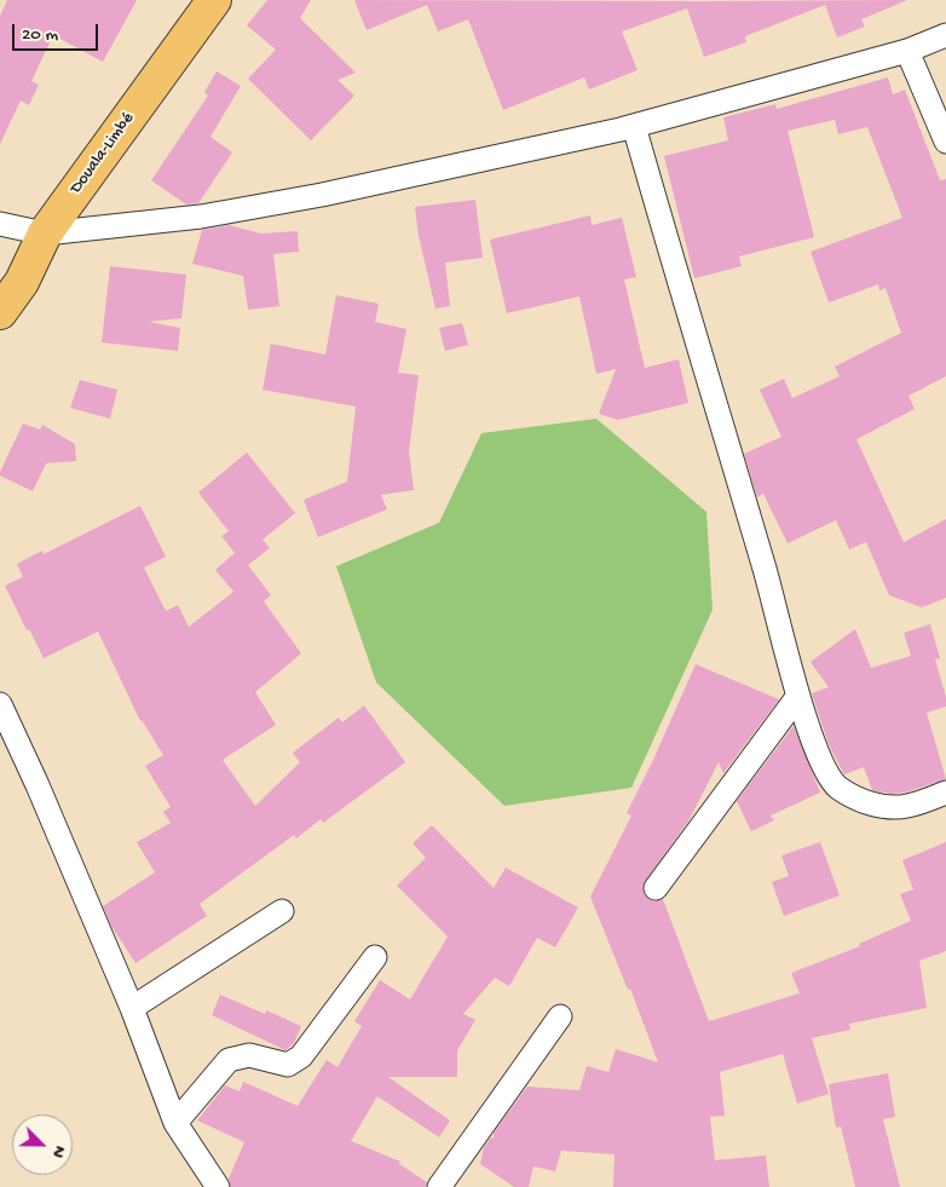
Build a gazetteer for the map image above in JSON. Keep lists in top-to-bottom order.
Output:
{
  "streets": {
    "highway": ["Douala-Limbé"]
  },
  "scale_bar": "20 m",
  "north": "bottom right"
}
